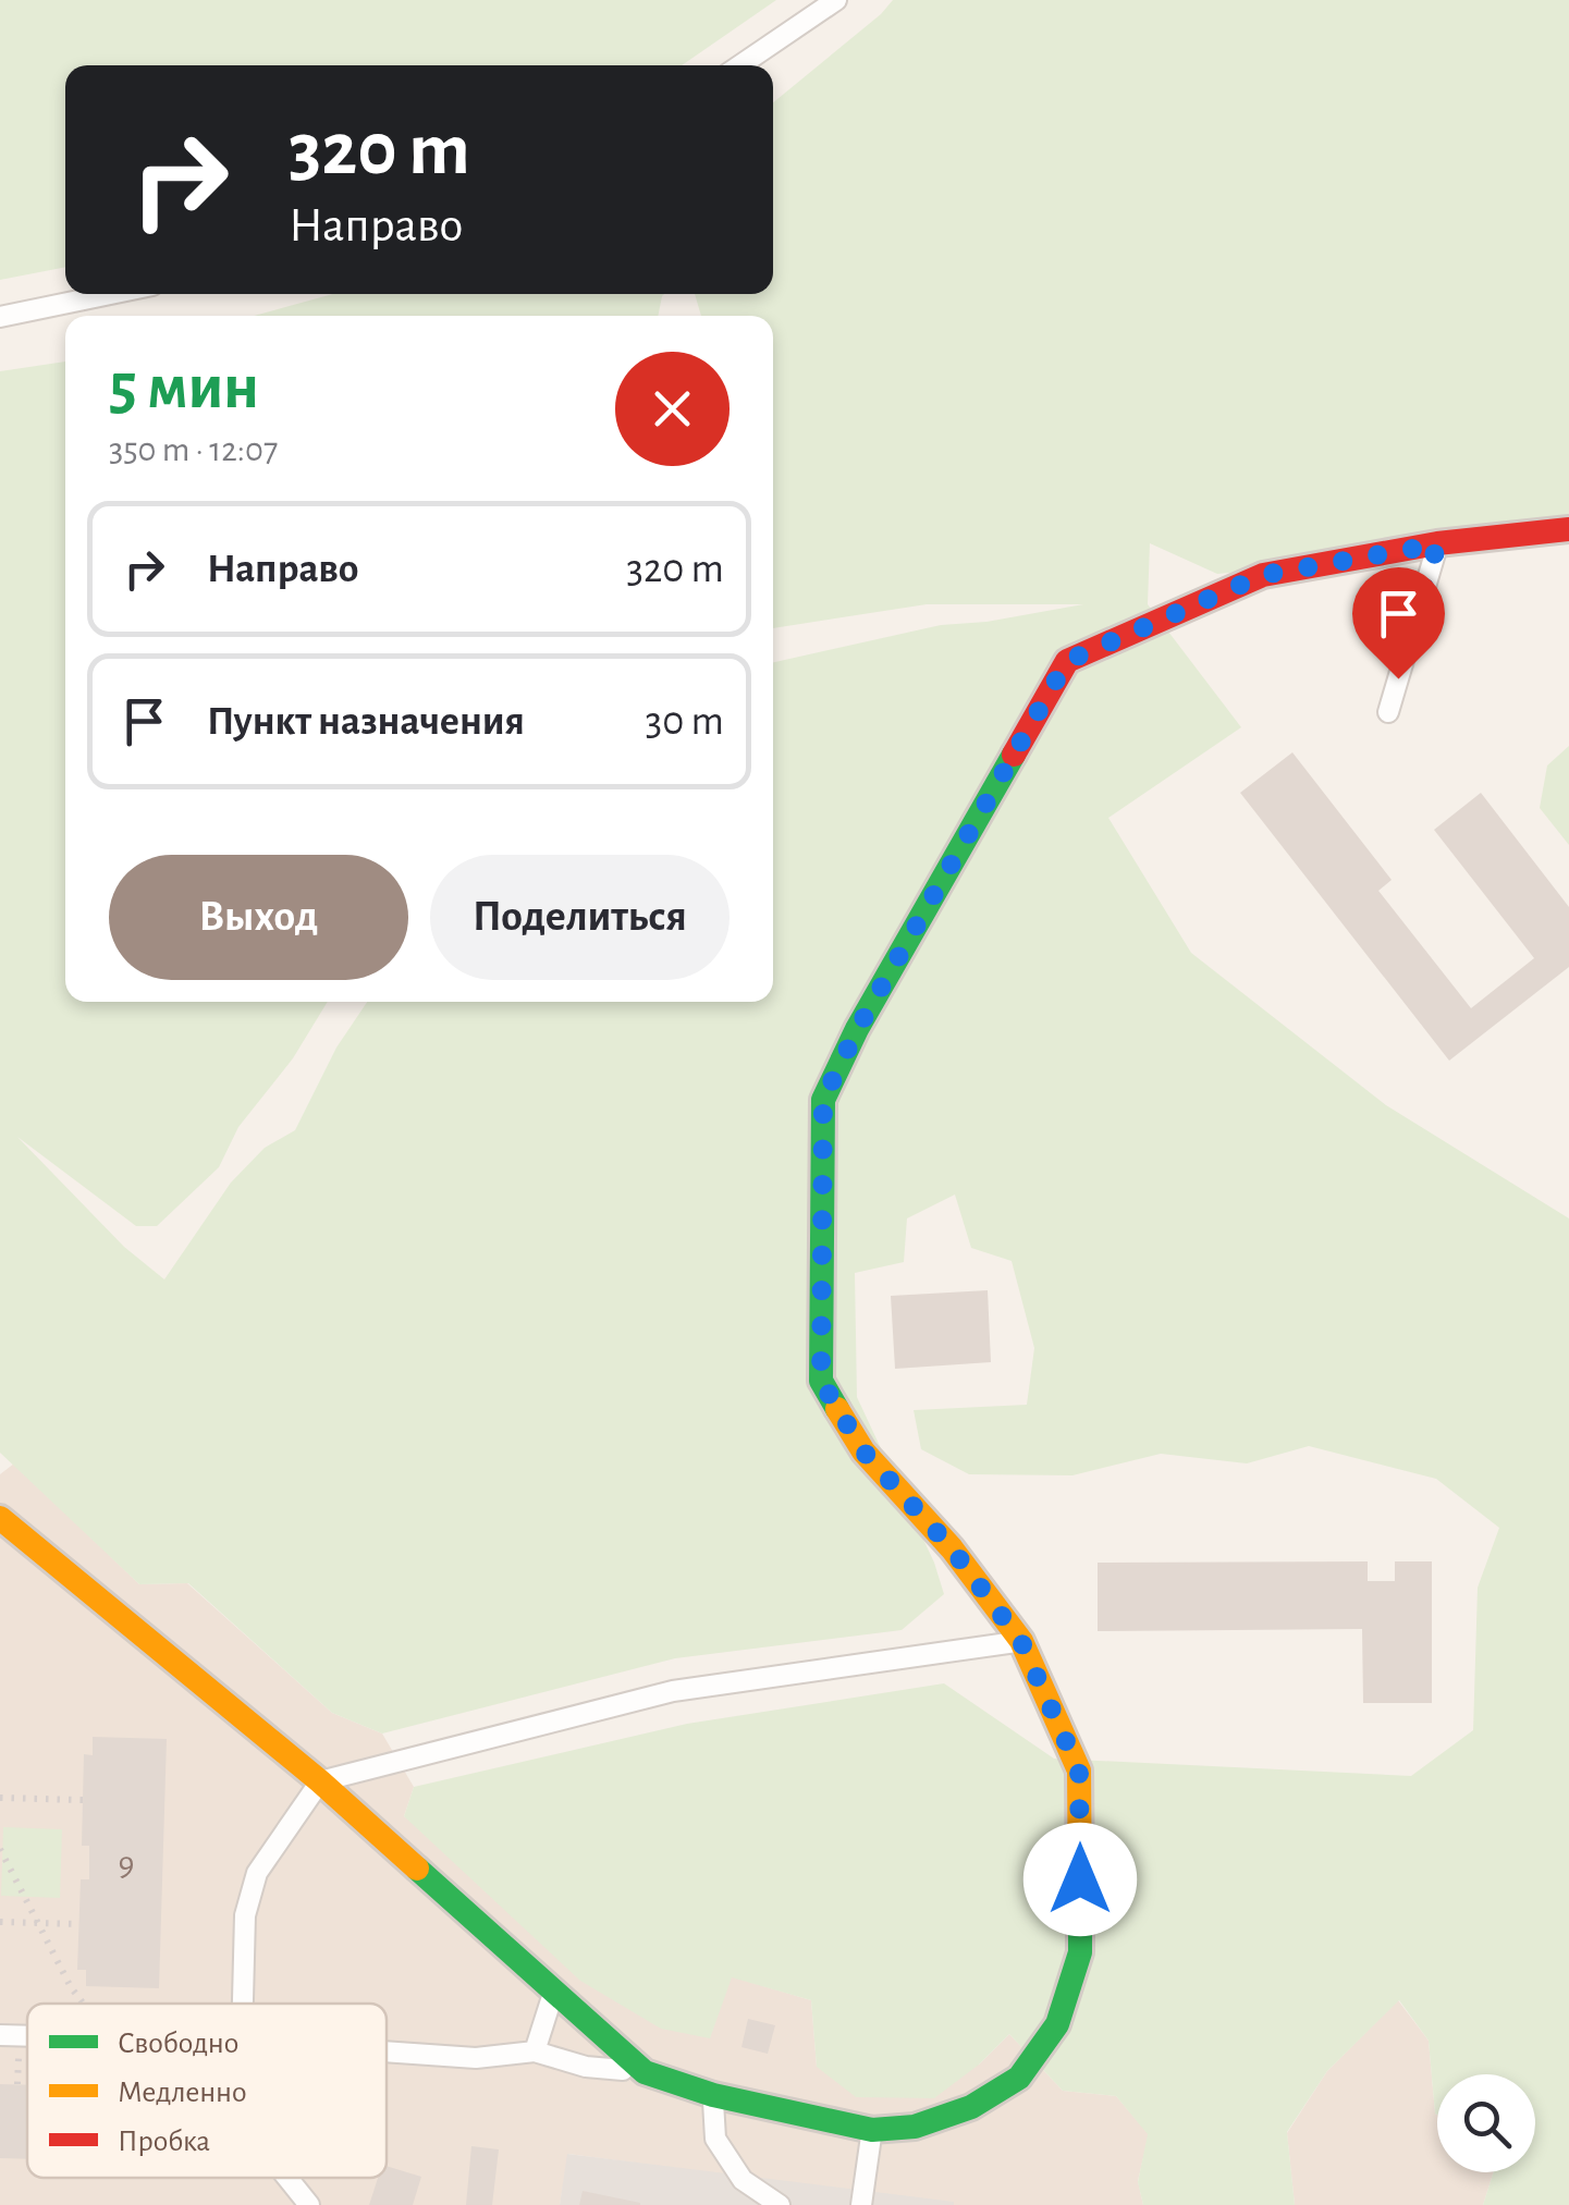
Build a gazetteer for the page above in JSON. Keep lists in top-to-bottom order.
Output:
{
  "house_numbers": ["9"],
  "legend": ["Свободно", "Медленно", "Пробка"],
  "page": {
    "turn": ["320 m", "Направо"],
    "heading": ["5 мин", "350 m · 12:07"],
    "list": [
      {
        "name": "Направо",
        "value": "320 m"
      },
      {
        "name": "Пункт назначения",
        "value": "30 m"
      }
    ],
    "buttons": ["Выход", "Поделиться"]
  }
}
